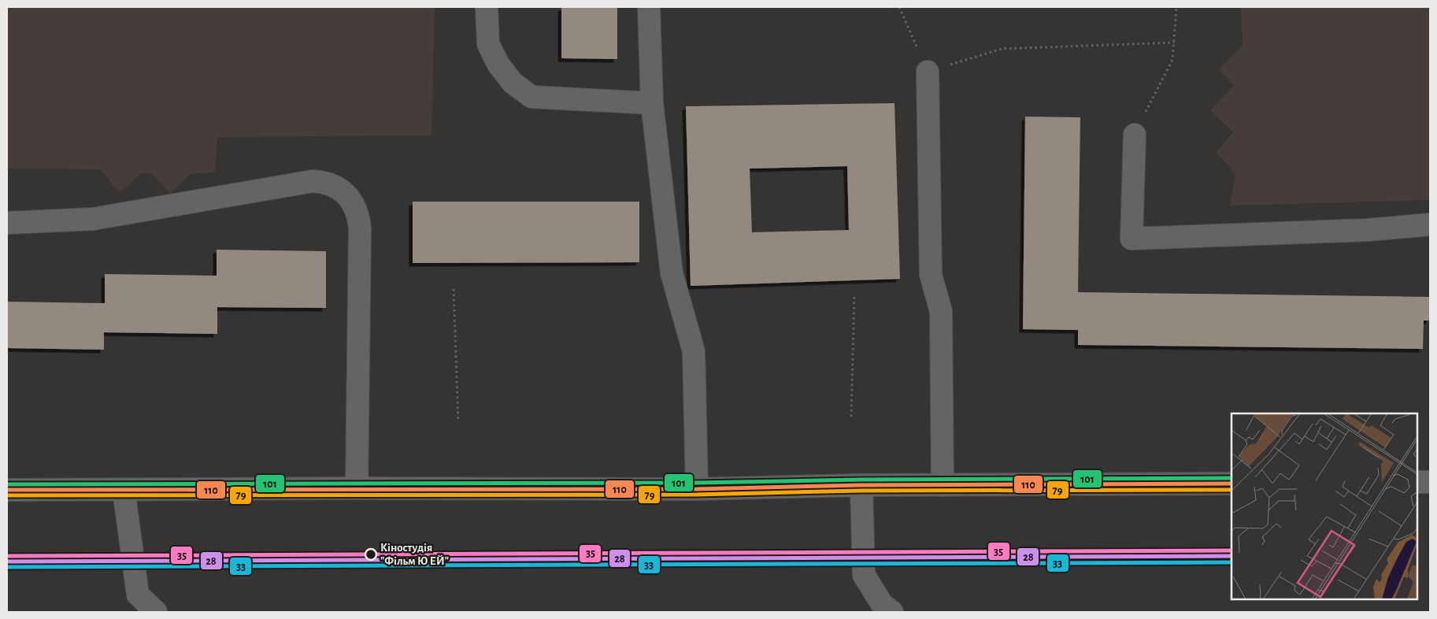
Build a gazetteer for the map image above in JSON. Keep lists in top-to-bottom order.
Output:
{
  "places": ["Кіностудія \"Фільм Ю ЕЙ\""],
  "lines": [
    "transit line 101",
    "transit line 110",
    "transit line 79",
    "transit line 35",
    "transit line 28",
    "transit line 33"
  ]
}
